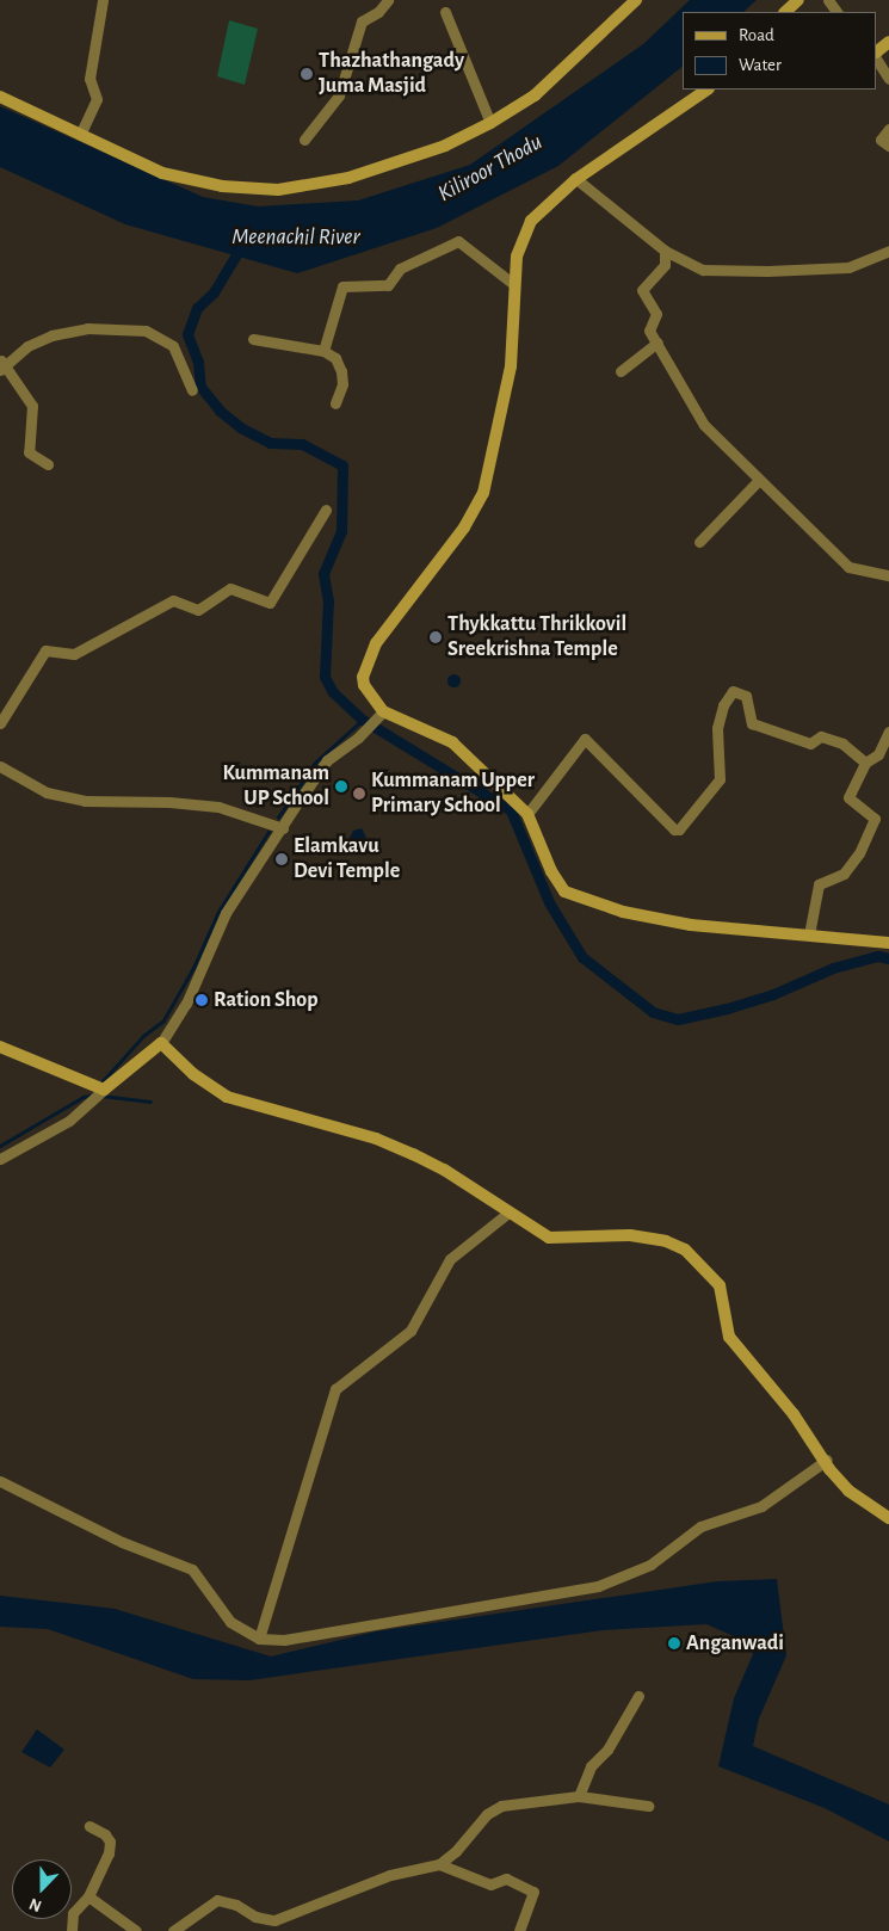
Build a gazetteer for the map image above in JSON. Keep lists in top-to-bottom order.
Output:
{
  "water": ["Kiliroor Thodu", "Meenachil River"],
  "places": [
    "Thazhathangady Juma Masjid",
    "Thykkattu Thrikkovil Sreekrishna Temple",
    "Kummanam UP School",
    "Kummanam Upper Primary School",
    "Elamkavu Devi Temple",
    "Ration Shop",
    "Anganwadi"
  ],
  "legend": ["Road", "Water"],
  "north": "bottom"
}
